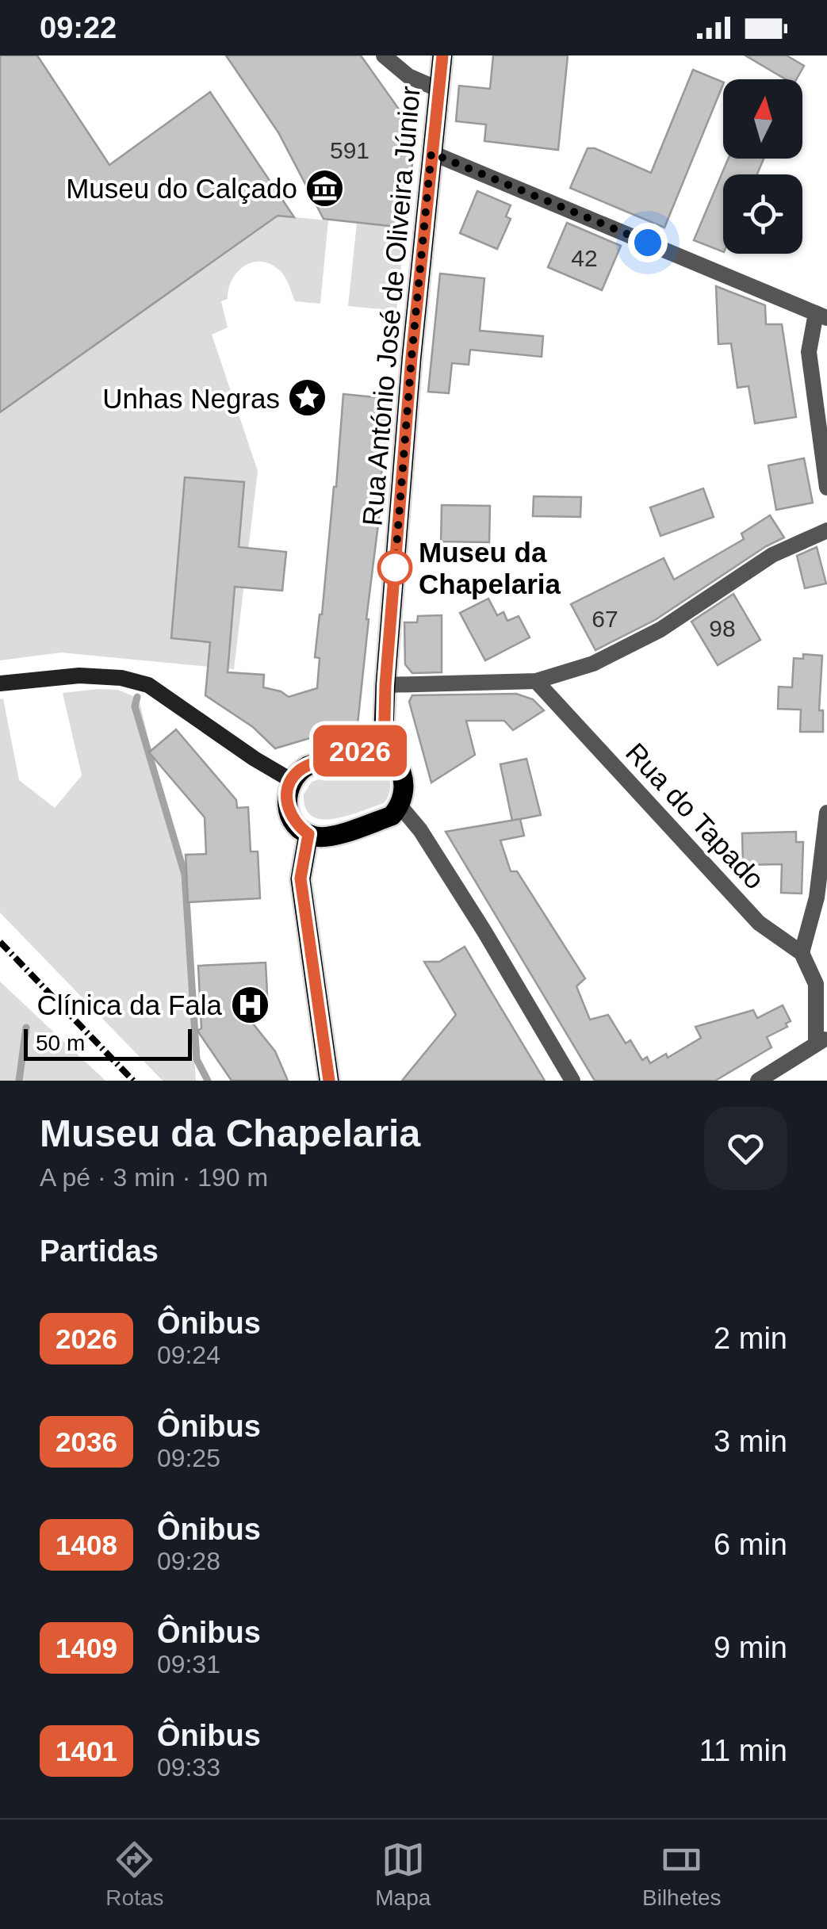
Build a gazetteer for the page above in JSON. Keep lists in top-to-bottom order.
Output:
{
  "streets": {
    "main road": ["Rua António José de Oliveira Júnior"],
    "street": ["Rua do Tapado"]
  },
  "places": {
    "museum": ["Museu do Calçado"],
    "place": ["Unhas Negras"],
    "other": ["Museu da Chapelaria"],
    "hospital": ["Clínica da Fala"]
  },
  "lines": ["bus line 2026"],
  "house_numbers": [
    "591",
    "42",
    "67",
    "98"
  ],
  "scale_bar": "50 m",
  "north": "top",
  "page": {
    "status": "09:22",
    "on_map": "2026",
    "scale": "50 m",
    "heading": [
      ["Museu da Chapelaria", "A pé · 3 min · 190 m"],
      "Partidas"
    ],
    "list": [
      {
        "mark": "2026",
        "name": "Ônibus",
        "note": "09:24",
        "value": "2 min"
      },
      {
        "mark": "2036",
        "name": "Ônibus",
        "note": "09:25",
        "value": "3 min"
      },
      {
        "mark": "1408",
        "name": "Ônibus",
        "note": "09:28",
        "value": "6 min"
      },
      {
        "mark": "1409",
        "name": "Ônibus",
        "note": "09:31",
        "value": "9 min"
      },
      {
        "mark": "1401",
        "name": "Ônibus",
        "note": "09:33",
        "value": "11 min"
      }
    ],
    "tabs": ["Rotas", "Mapa", "Bilhetes"]
  }
}
